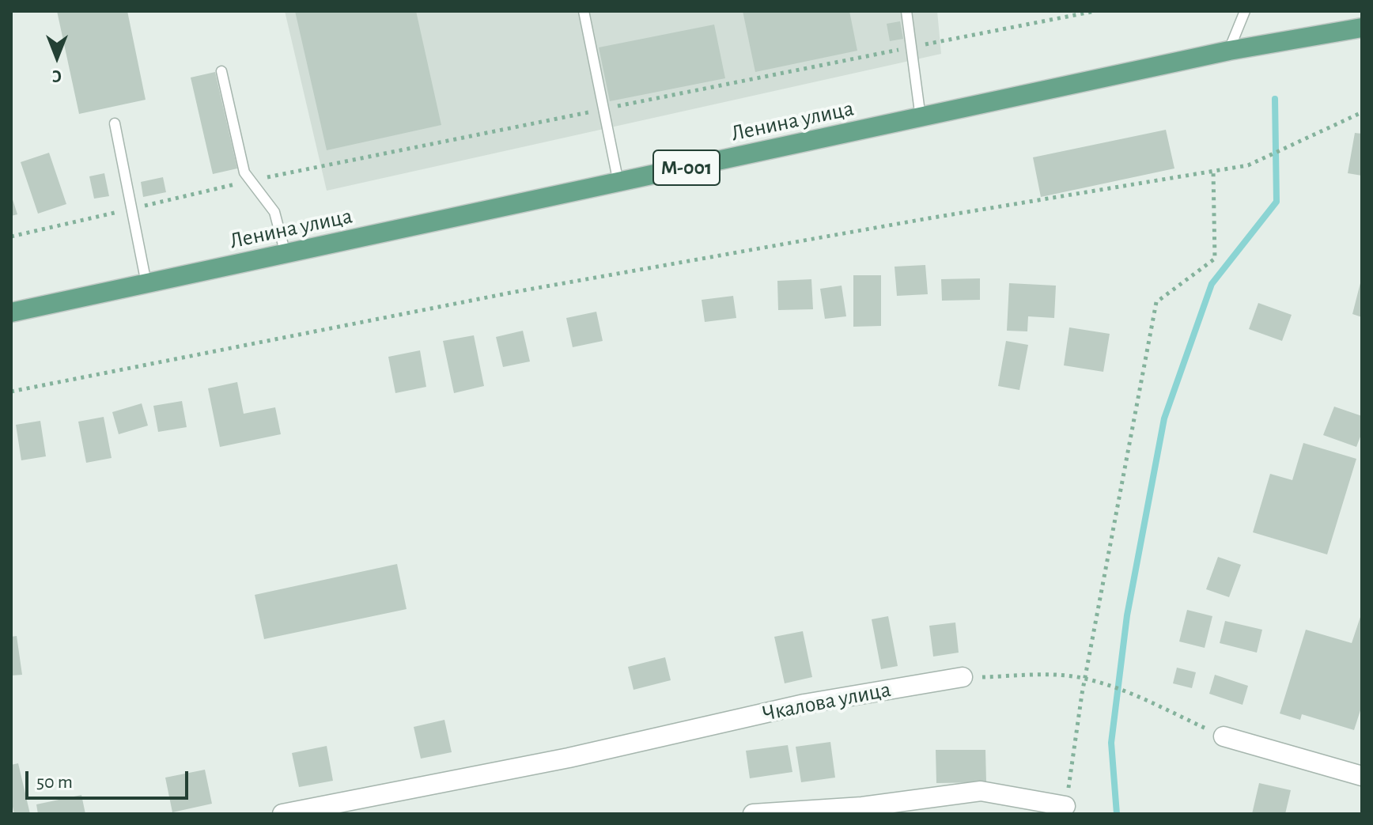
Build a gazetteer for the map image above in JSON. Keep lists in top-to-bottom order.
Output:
{
  "streets": {
    "main road": ["Ленина улица", "М-001"],
    "street": ["Чкалова улица"]
  },
  "scale_bar": "50 m",
  "north": "bottom"
}
